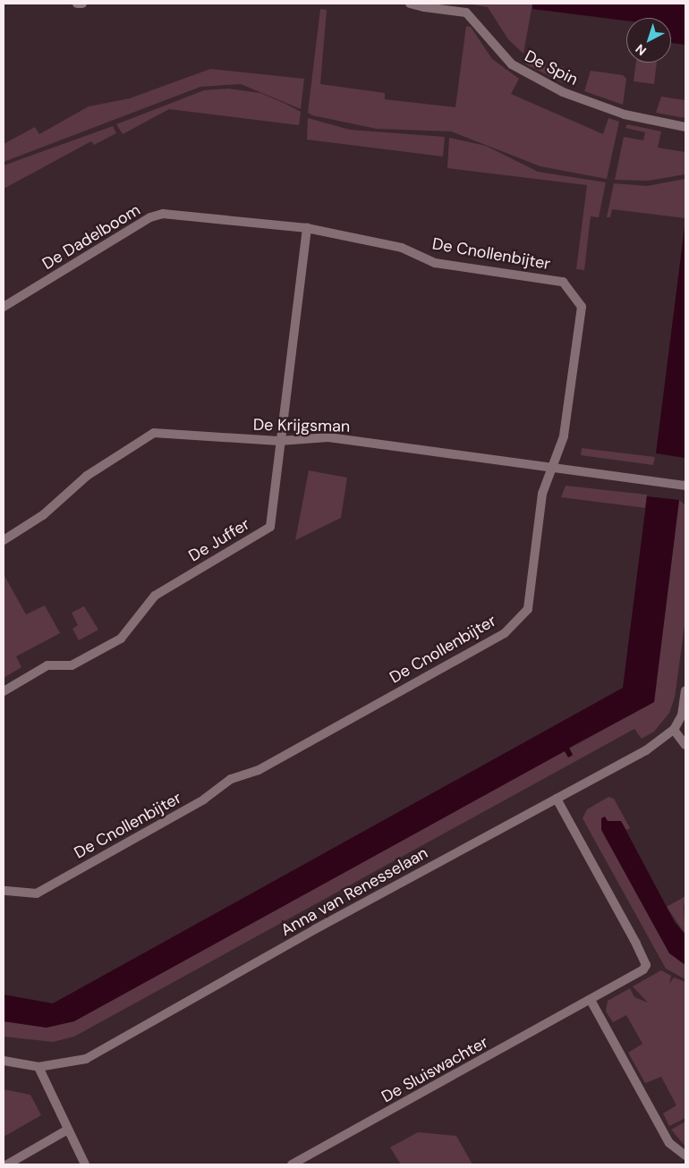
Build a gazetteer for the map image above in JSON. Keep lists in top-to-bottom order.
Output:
{
  "streets": {
    "street": [
      "De Spin",
      "De Dadelboom",
      "De Cnollenbijter",
      "De Krijgsman",
      "De Juffer",
      "Anna van Renesselaan",
      "De Sluiswachter"
    ]
  },
  "crossings": [
    ["De Dadelboom", "De Cnollenbijter"],
    ["De Dadelboom", "De Juffer"],
    ["De Cnollenbijter", "De Krijgsman"],
    ["De Cnollenbijter", "De Juffer"],
    ["De Krijgsman", "De Juffer"],
    ["Anna van Renesselaan", "De Sluiswachter"]
  ],
  "north": "bottom left"
}
